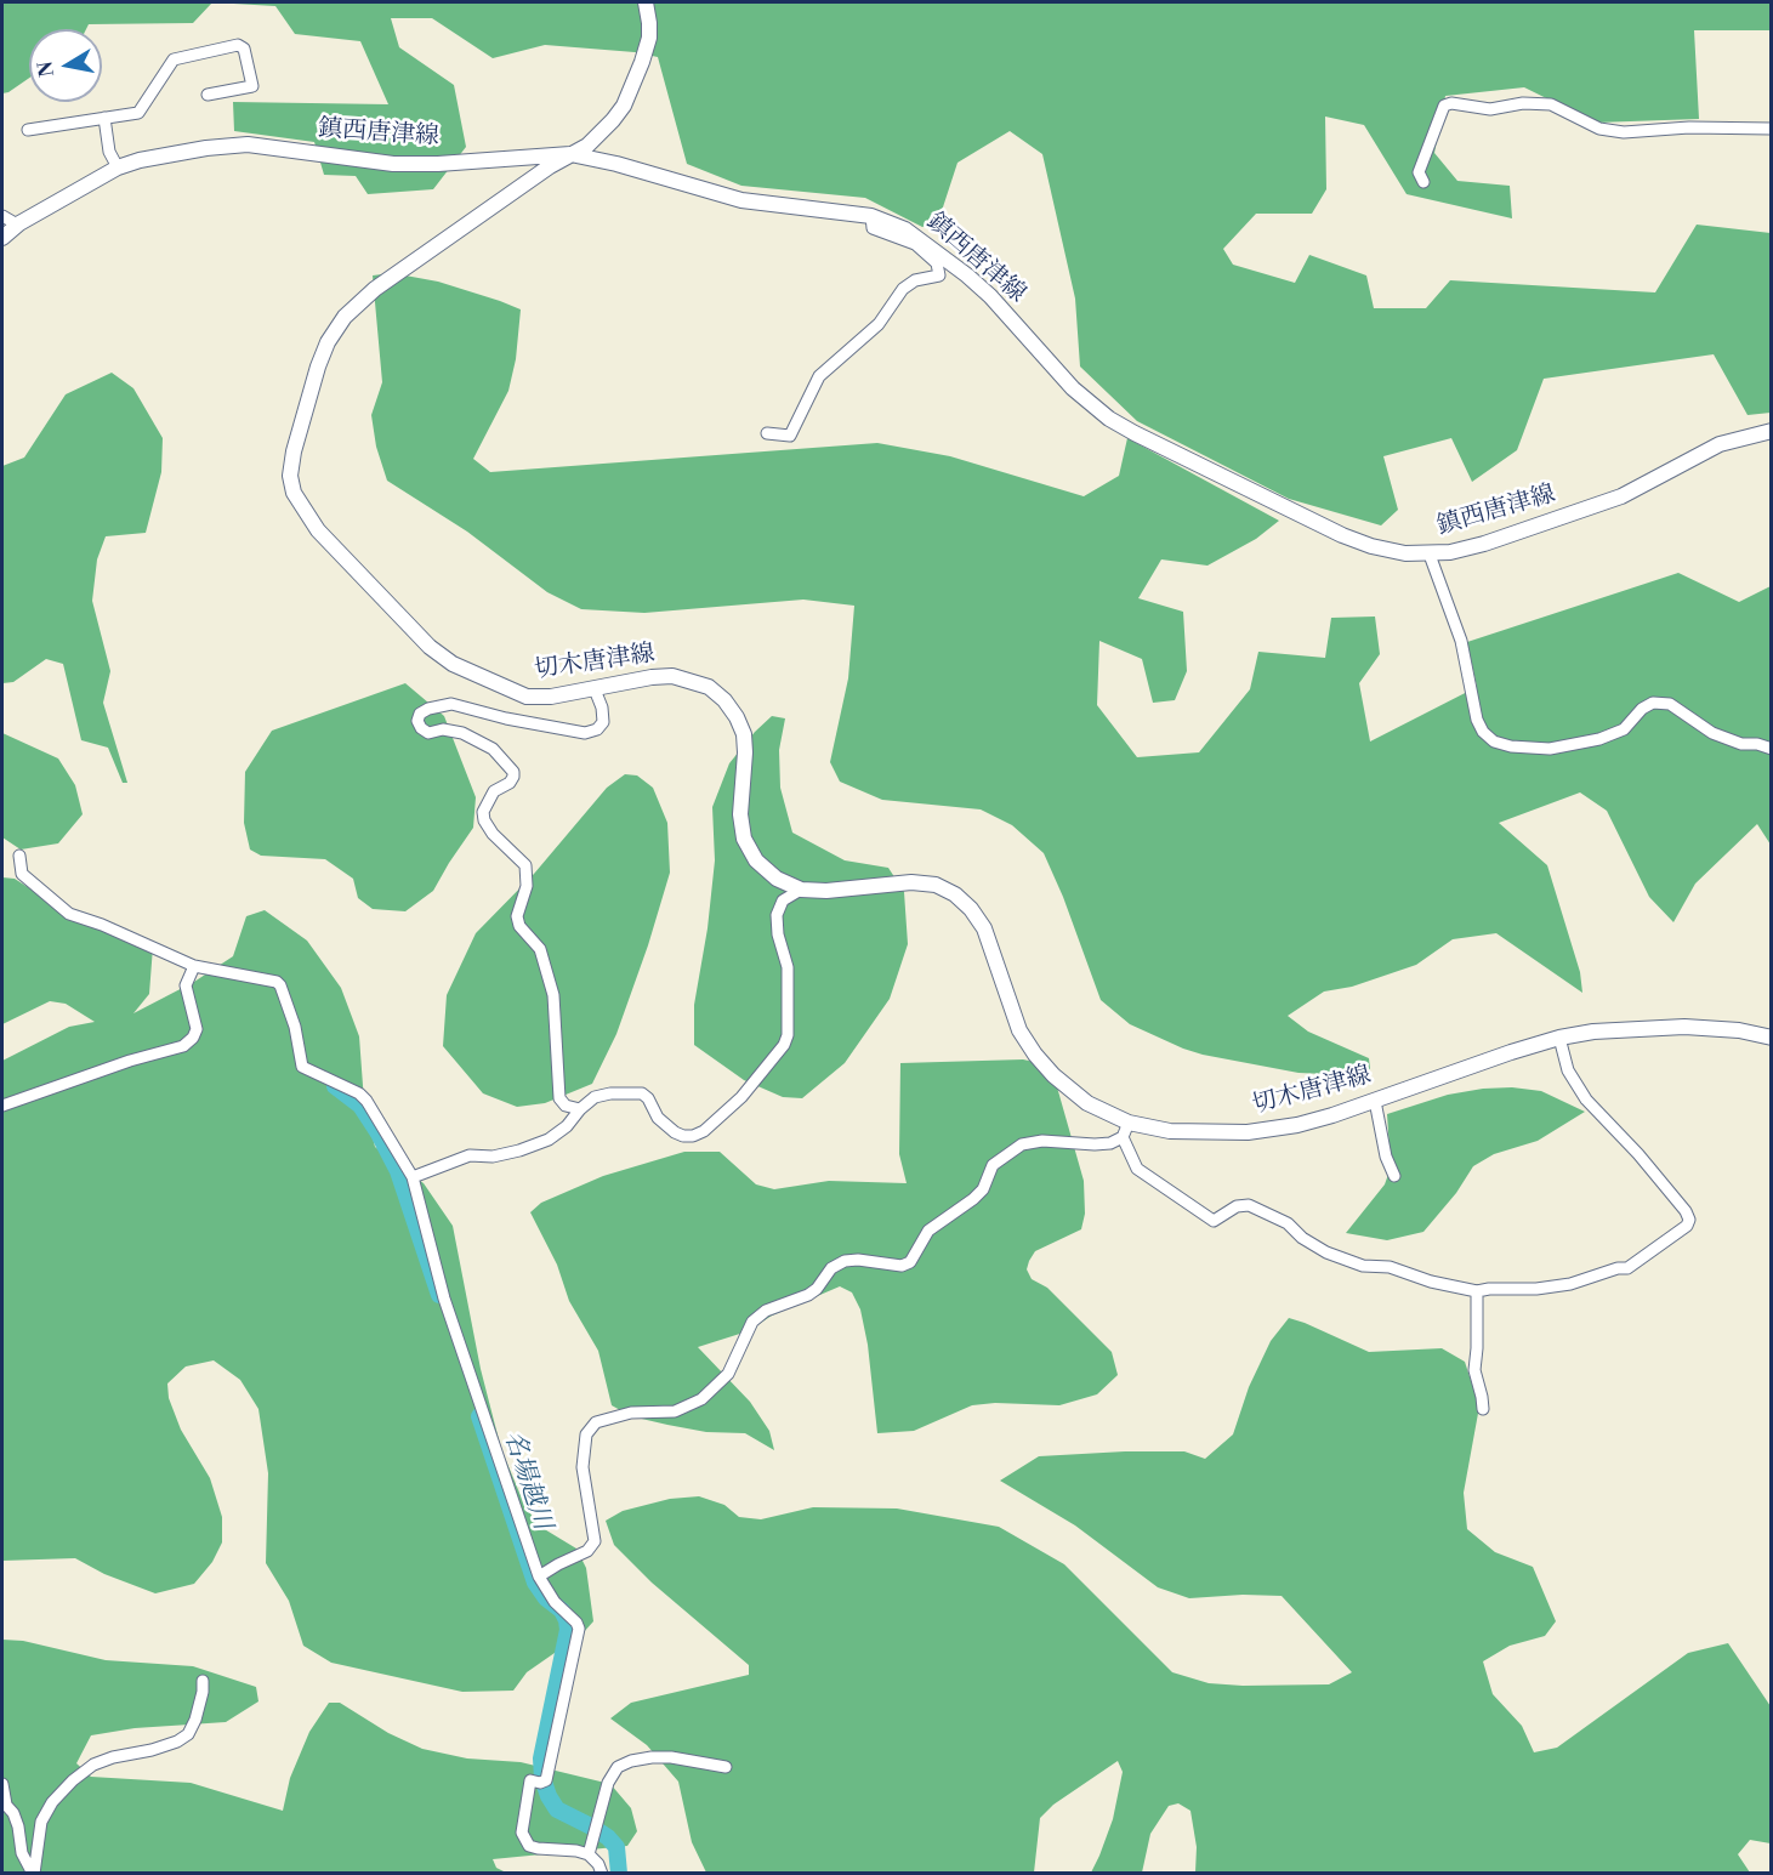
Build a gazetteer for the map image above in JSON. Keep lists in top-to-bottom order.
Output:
{
  "streets": {
    "main road": ["鎮西唐津線", "切木唐津線"]
  },
  "crossings": [
    ["鎮西唐津線", "切木唐津線"]
  ],
  "water": ["名場越川"],
  "north": "left"
}
